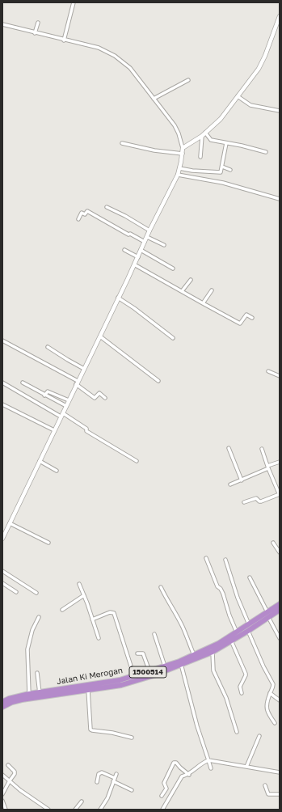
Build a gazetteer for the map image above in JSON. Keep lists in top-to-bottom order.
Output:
{
  "streets": {
    "highway": ["1500514", "Jalan Ki Merogan"]
  }
}
